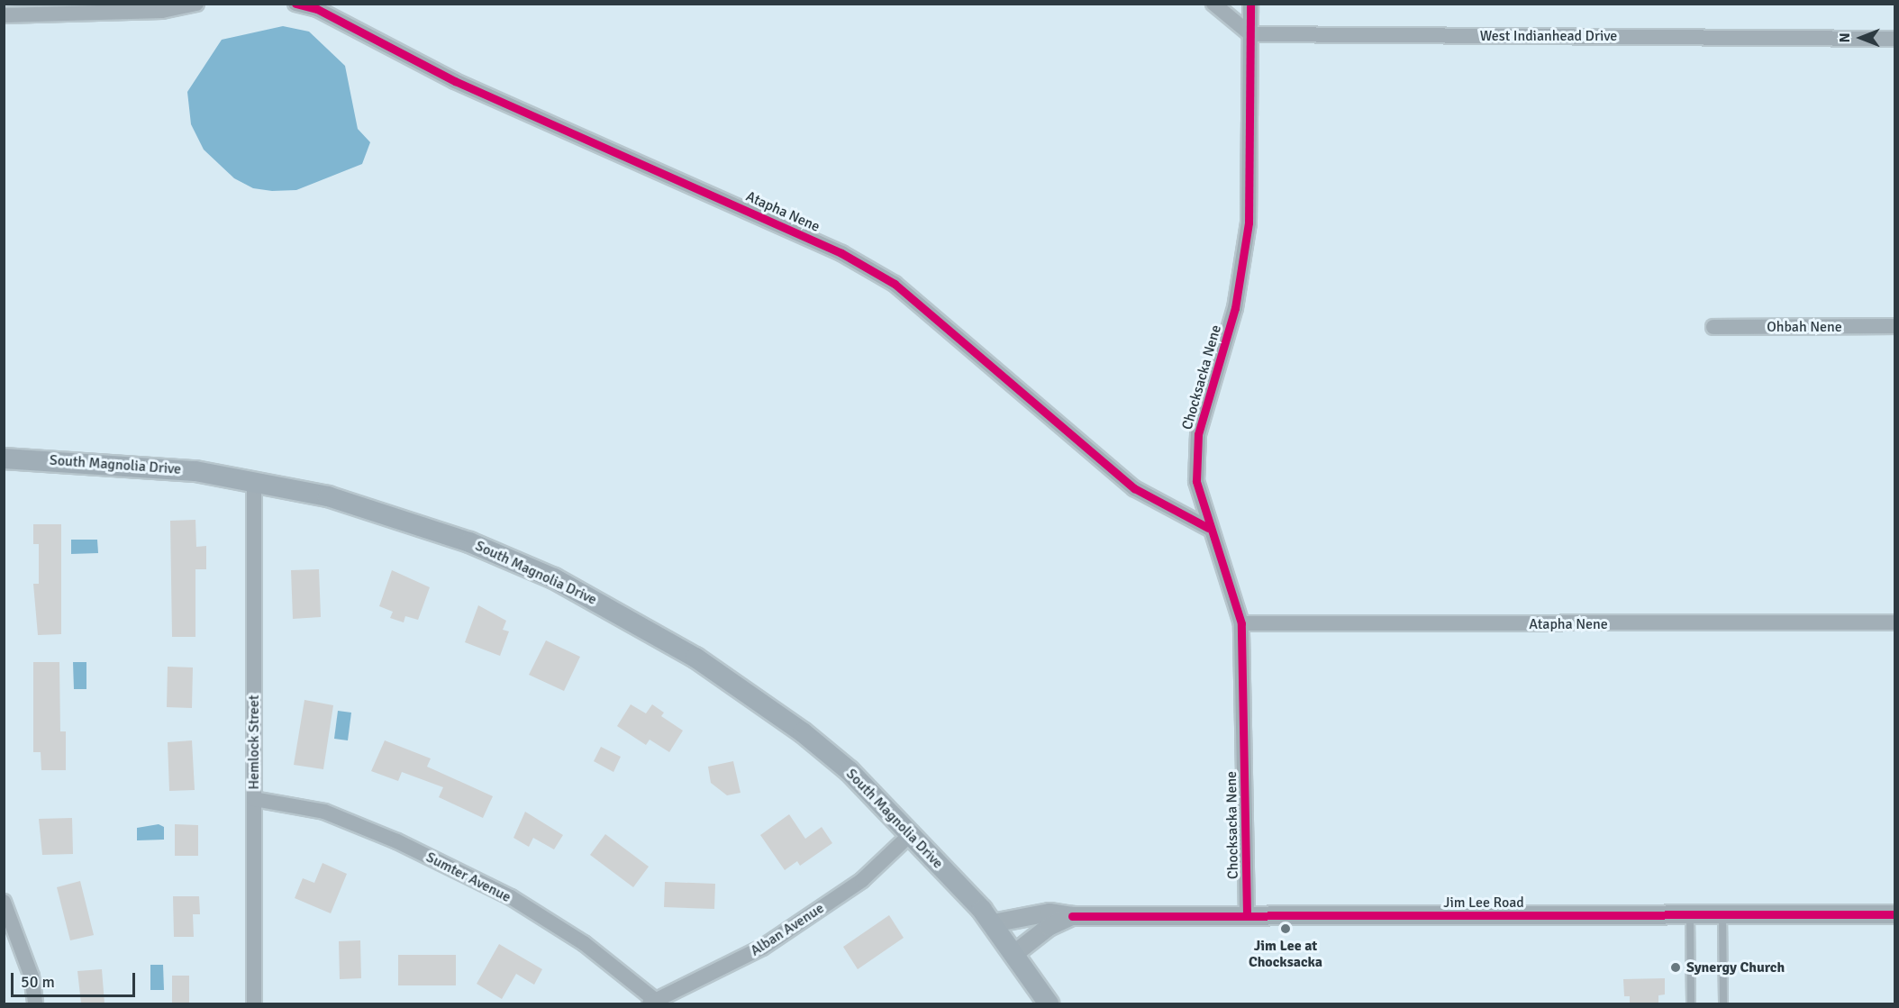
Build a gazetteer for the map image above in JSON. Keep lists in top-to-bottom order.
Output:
{
  "streets": {
    "main road": ["South Magnolia Drive"],
    "street": [
      "West Indianhead Drive",
      "Atapha Nene",
      "Ohbah Nene",
      "Chocksacka Nene",
      "Hemlock Street",
      "Sumter Avenue",
      "Jim Lee Road",
      "Alban Avenue"
    ]
  },
  "crossings": [
    ["West Indianhead Drive", "Chocksacka Nene"],
    ["Atapha Nene", "Chocksacka Nene"],
    ["Chocksacka Nene", "Jim Lee Road"],
    ["South Magnolia Drive", "Hemlock Street"],
    ["South Magnolia Drive", "Jim Lee Road"],
    ["South Magnolia Drive", "Alban Avenue"],
    ["Hemlock Street", "Sumter Avenue"],
    ["Sumter Avenue", "Alban Avenue"]
  ],
  "places": ["Jim Lee at Chocksacka", "Synergy Church"],
  "scale_bar": "50 m",
  "north": "left"
}
